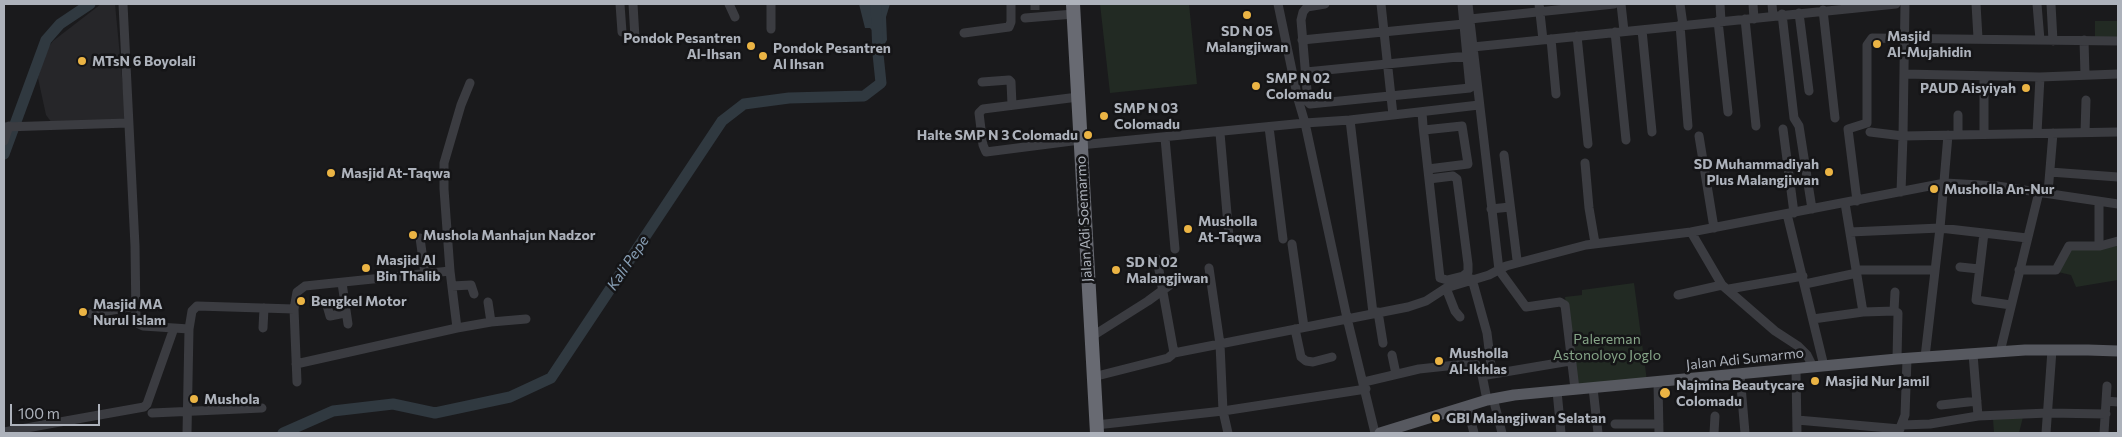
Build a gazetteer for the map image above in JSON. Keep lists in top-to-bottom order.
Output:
{
  "streets": {
    "highway": ["Jalan Adi Soemarmo"],
    "main road": ["Jalan Adi Sumarmo"]
  },
  "water": ["Kali Pepe"],
  "parks": ["Palereman Astonoloyo Joglo"],
  "places": [
    "SD N 05 Malangjiwan",
    "Masjid Al-Mujahidin",
    "Pondok Pesantren Al-Ihsan",
    "Pondok Pesantren Al Ihsan",
    "MTsN 6 Boyolali",
    "SMP N 02 Colomadu",
    "PAUD Aisyiyah",
    "SMP N 03 Colomadu",
    "Halte SMP N 3 Colomadu",
    "SD Muhammadiyah Plus Malangjiwan",
    "Masjid At-Taqwa",
    "Musholla An-Nur",
    "Musholla At-Taqwa",
    "Mushola Manhajun Nadzor",
    "Masjid Al Bin Thalib",
    "SD N 02 Malangjiwan",
    "Bengkel Motor",
    "Masjid MA Nurul Islam",
    "Musholla Al-Ikhlas",
    "Masjid Nur Jamil",
    "Najmina Beautycare Colomadu",
    "Mushola",
    "GBI Malangjiwan Selatan"
  ],
  "scale_bar": "100 m"
}
